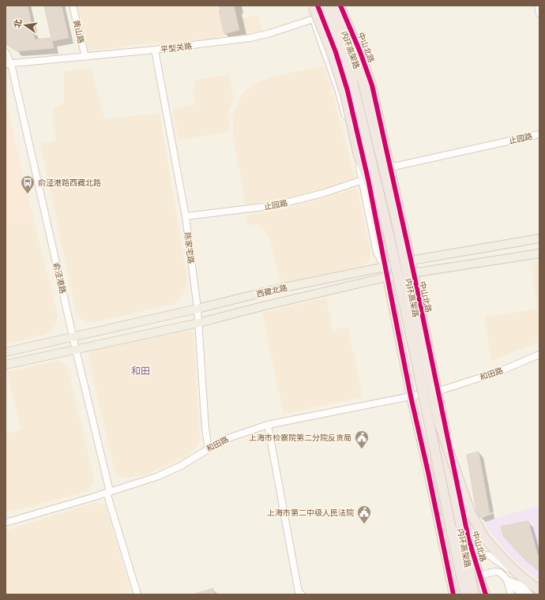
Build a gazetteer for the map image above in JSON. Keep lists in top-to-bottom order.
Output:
{
  "streets": {
    "highway": ["内环高架路"],
    "main road": ["中山北路", "西藏北路"],
    "street": [
      "黄山路",
      "平型关路",
      "止园路",
      "陈家宅路",
      "俞泾港路",
      "和田路"
    ]
  },
  "crossings": [
    ["黄山路", "平型关路"],
    ["平型关路", "中山北路"],
    ["平型关路", "陈家宅路"],
    ["平型关路", "俞泾港路"],
    ["中山北路", "止园路"],
    ["中山北路", "西藏北路"],
    ["中山北路", "和田路"],
    ["止园路", "陈家宅路"],
    ["陈家宅路", "西藏北路"],
    ["陈家宅路", "和田路"],
    ["俞泾港路", "西藏北路"],
    ["俞泾港路", "和田路"]
  ],
  "districts": ["和田"],
  "places": {
    "bus stop": ["俞泾港路西藏北路"],
    "public building": ["上海市检察院第二分院反贪局", "上海市第二中级人民法院"]
  },
  "north": "left"
}
